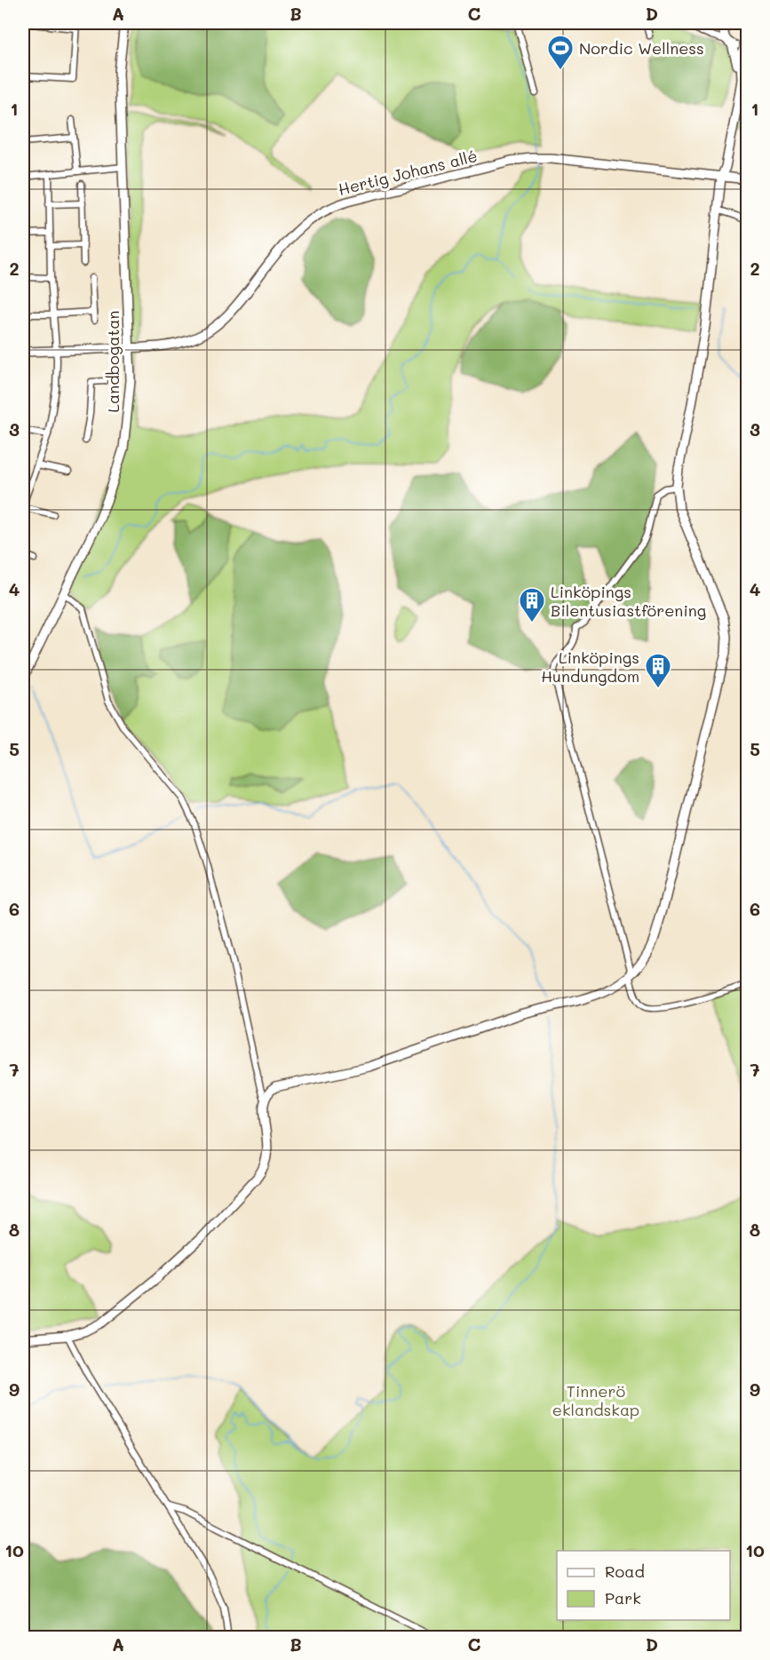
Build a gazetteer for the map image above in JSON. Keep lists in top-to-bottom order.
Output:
{
  "streets": {
    "street": ["Hertig Johans allé", "Landbogatan"]
  },
  "crossings": [
    ["Hertig Johans allé", "Landbogatan"]
  ],
  "parks": ["Tinnerö eklandskap"],
  "places": {
    "sports": ["Nordic Wellness"],
    "building": ["Linköpings Bilentusiastförening", "Linköpings Hundungdom"]
  },
  "legend": ["Road", "Park"],
  "grid": {
    "columns": [
      "A",
      "B",
      "C",
      "D"
    ],
    "rows": [
      "1",
      "2",
      "3",
      "4",
      "5",
      "6",
      "7",
      "8",
      "9",
      "10"
    ]
  }
}
